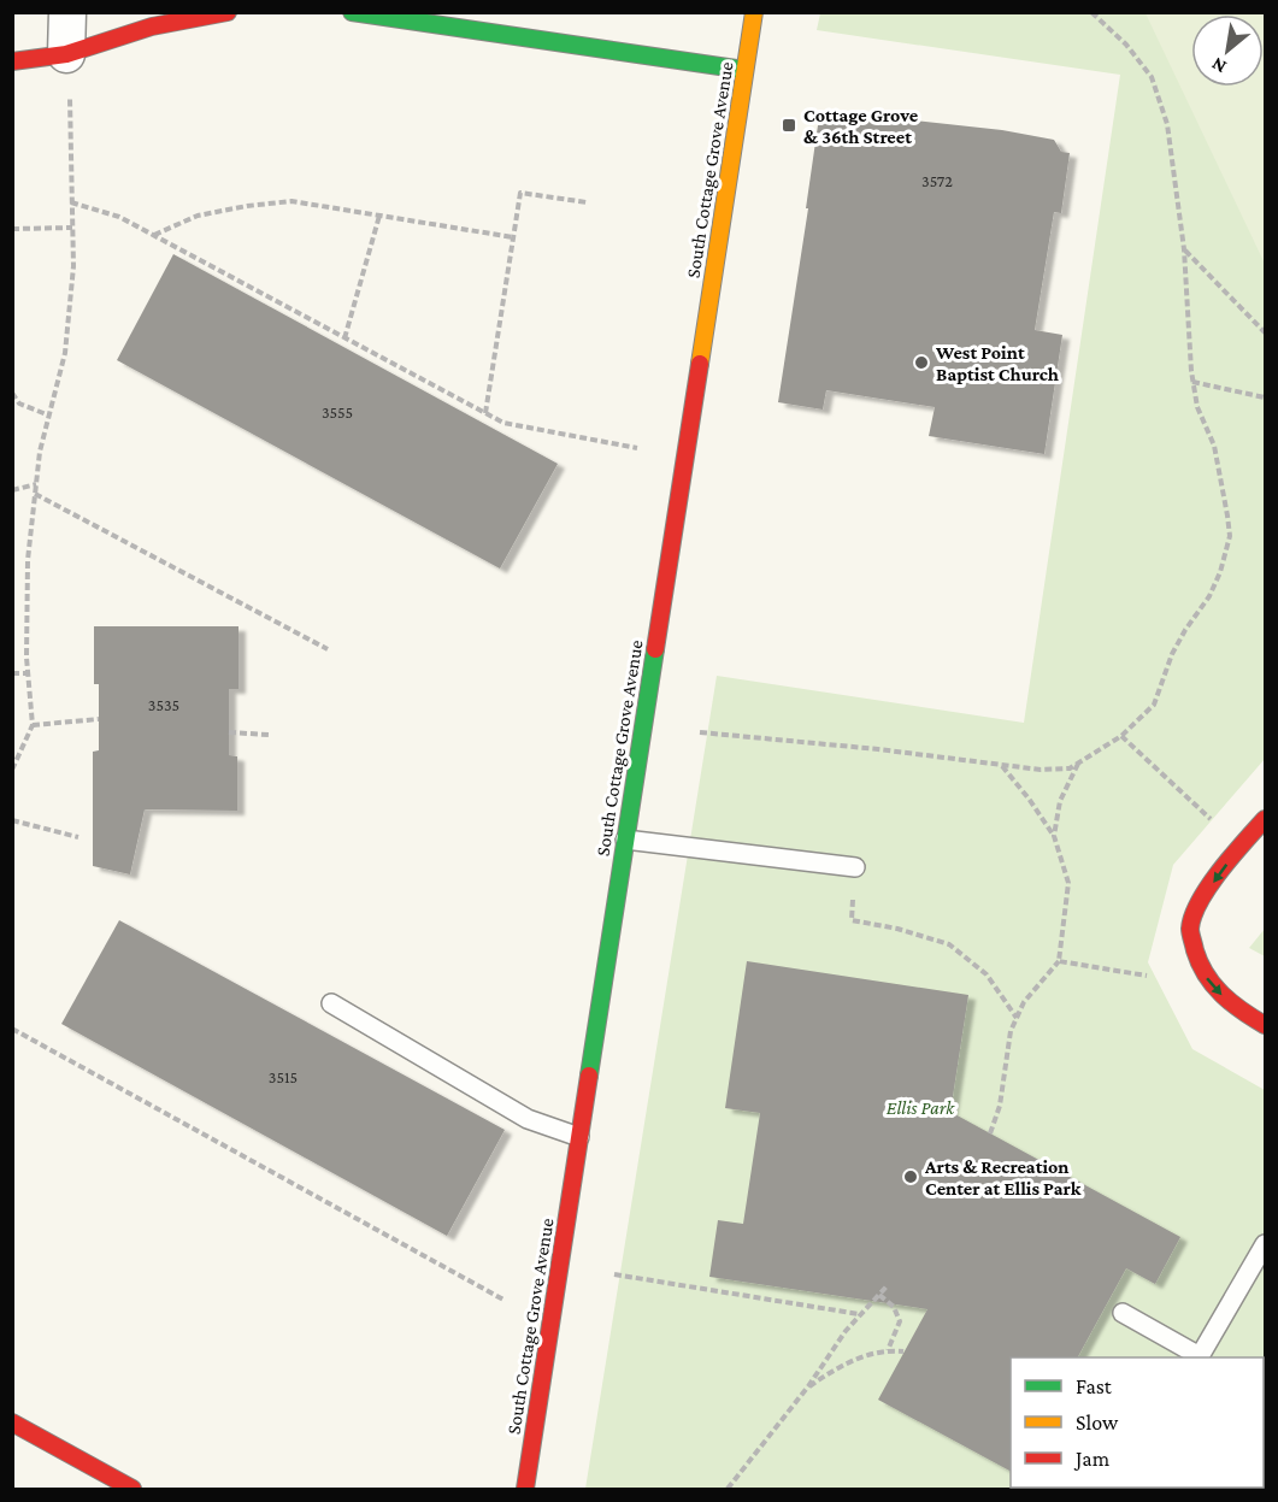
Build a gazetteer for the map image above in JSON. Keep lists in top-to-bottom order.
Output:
{
  "streets": {
    "main road": ["South Cottage Grove Avenue"]
  },
  "parks": ["Ellis Park"],
  "places": {
    "transit": ["Cottage Grove & 36th Street"],
    "other": ["West Point Baptist Church", "Arts & Recreation Center at Ellis Park"]
  },
  "house_numbers": [
    "3572",
    "3555",
    "3535",
    "3515"
  ],
  "legend": ["Fast", "Slow", "Jam"],
  "north": "bottom left"
}
